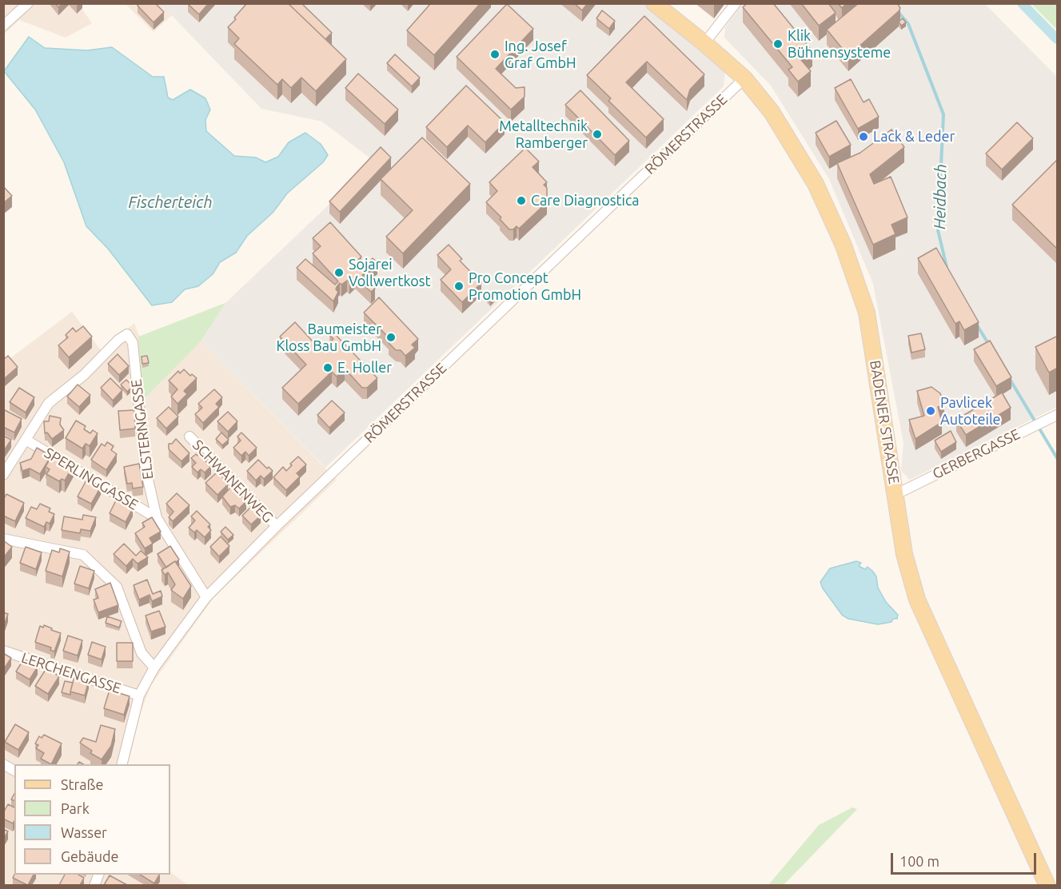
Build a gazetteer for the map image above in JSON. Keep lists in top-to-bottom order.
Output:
{
  "streets": {
    "main road": ["BADENER STRASSE"],
    "street": [
      "RÖMERSTRASSE",
      "ELSTERNGASSE",
      "GERBERGASSE",
      "SPERLINGGASSE",
      "SCHWANENWEG",
      "LERCHENGASSE"
    ]
  },
  "crossings": [
    ["RÖMERSTRASSE", "BADENER STRASSE"],
    ["RÖMERSTRASSE", "ELSTERNGASSE"],
    ["RÖMERSTRASSE", "SCHWANENWEG"],
    ["RÖMERSTRASSE", "LERCHENGASSE"],
    ["BADENER STRASSE", "GERBERGASSE"],
    ["ELSTERNGASSE", "SPERLINGGASSE"]
  ],
  "water": ["Heidbach", "Fischerteich"],
  "places": [
    "Klik Bühnensysteme",
    "Ing. Josef Graf GmbH",
    "Metalltechnik Ramberger",
    "Lack & Leder",
    "Care Diagnostica",
    "Sojarei Vollwertkost",
    "Pro Concept Promotion GmbH",
    "Baumeister Kloss Bau GmbH",
    "E. Holler",
    "Pavlicek Autoteile"
  ],
  "legend": [
    "Straße",
    "Park",
    "Wasser",
    "Gebäude"
  ],
  "scale_bar": "100 m"
}
